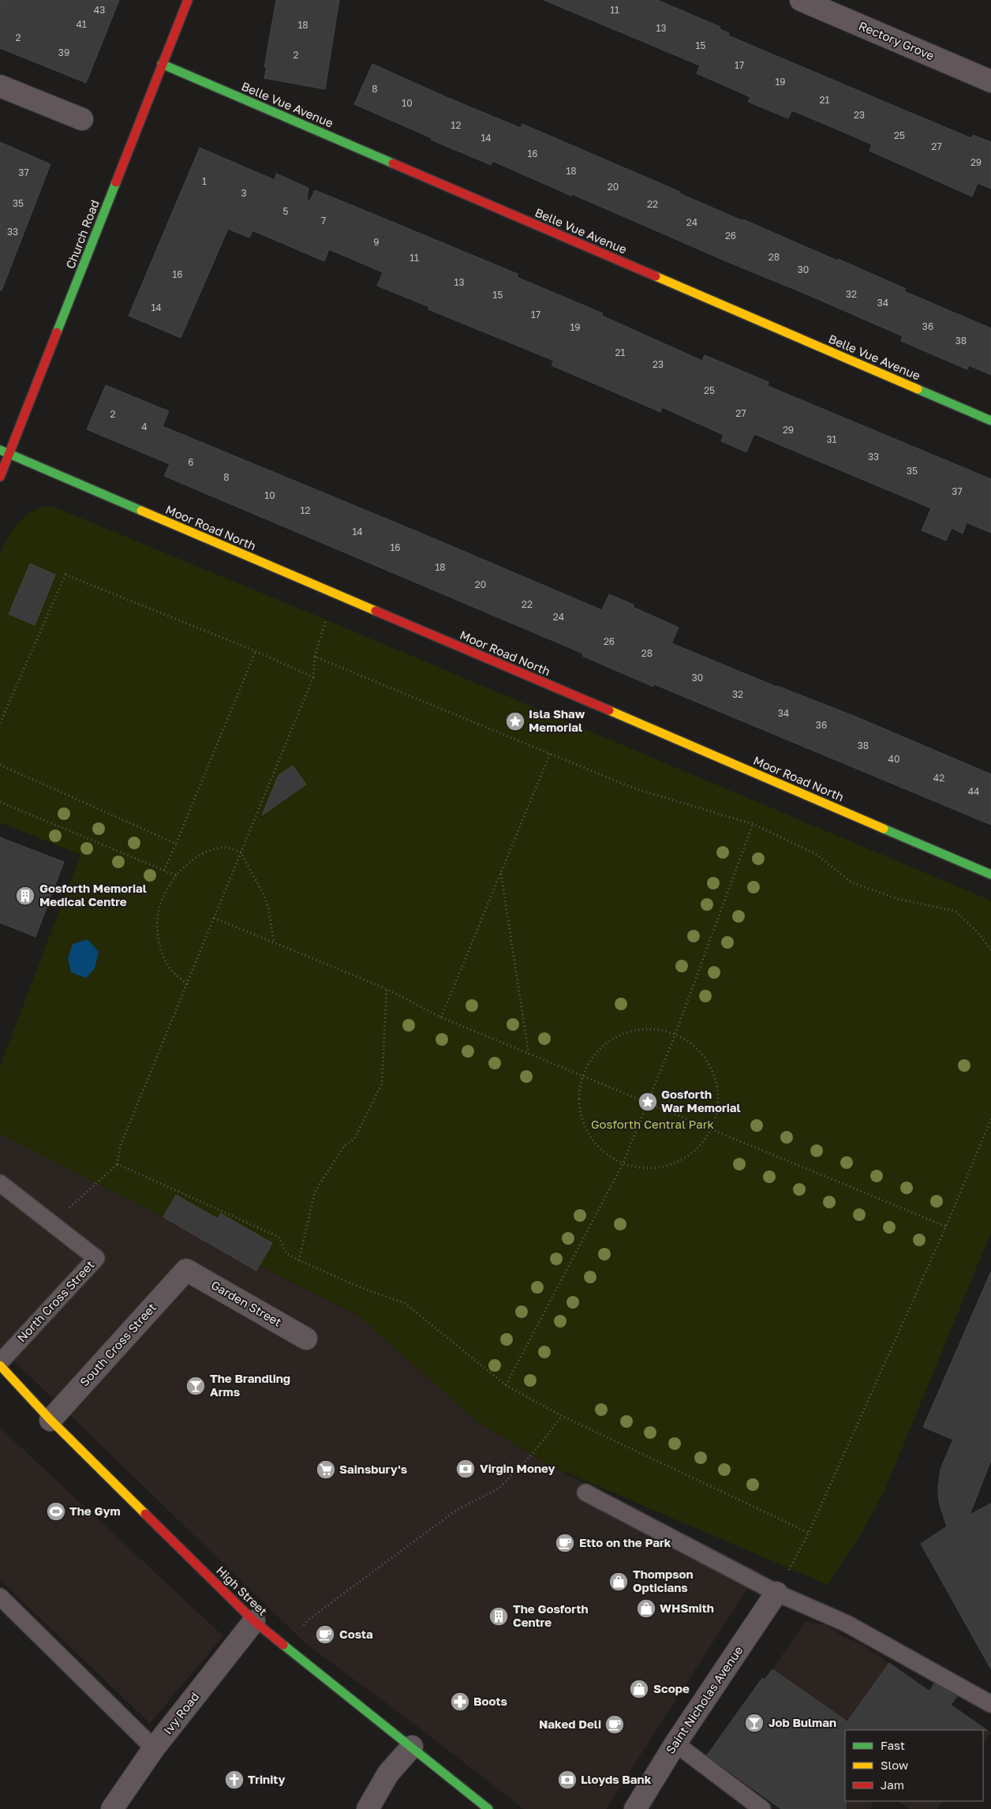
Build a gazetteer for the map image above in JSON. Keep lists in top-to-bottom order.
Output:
{
  "streets": {
    "street": [
      "Rectory Grove",
      "Belle Vue Avenue",
      "Church Road",
      "Moor Road North",
      "Garden Street",
      "South Cross Street",
      "High Street",
      "Saint Nicholas Avenue",
      "Ivy Road"
    ],
    "lane": ["North Cross Street"]
  },
  "crossings": [
    ["Belle Vue Avenue", "Church Road"],
    ["Church Road", "Moor Road North"],
    ["North Cross Street", "High Street"],
    ["Garden Street", "South Cross Street"],
    ["South Cross Street", "High Street"],
    ["High Street", "Ivy Road"]
  ],
  "parks": ["Gosforth Central Park"],
  "places": {
    "place": ["Isla Shaw Memorial", "Gosforth War Memorial"],
    "building": ["Gosforth Memorial Medical Centre", "The Gosforth Centre"],
    "bar": ["The Brandling Arms", "Job Bulman"],
    "bank": ["Virgin Money", "Lloyds Bank"],
    "supermarket": ["Sainsbury's"],
    "sports": ["The Gym"],
    "cafe": ["Etto on the Park", "Costa", "Naked Deli"],
    "shop": ["Thompson Opticians", "WHSmith", "Scope"],
    "pharmacy": ["Boots"],
    "church": ["Trinity"]
  },
  "house_numbers": [
    "43",
    "11",
    "41",
    "18",
    "13",
    "2",
    "15",
    "39",
    "2",
    "17",
    "19",
    "8",
    "21",
    "10",
    "23",
    "12",
    "25",
    "14",
    "27",
    "16",
    "29",
    "18",
    "37",
    "1",
    "20",
    "3",
    "35",
    "22",
    "5",
    "7",
    "24",
    "33",
    "26",
    "9",
    "28",
    "11",
    "30",
    "16",
    "13",
    "32",
    "15",
    "34",
    "14",
    "17",
    "36",
    "19",
    "38",
    "21",
    "23",
    "25",
    "27",
    "2",
    "4",
    "29",
    "31",
    "33",
    "6",
    "35",
    "8",
    "37",
    "10",
    "12",
    "14",
    "16",
    "18",
    "20",
    "22",
    "24",
    "26",
    "28",
    "30",
    "32",
    "34",
    "36",
    "38",
    "40",
    "42",
    "44"
  ],
  "legend": ["Fast", "Slow", "Jam"]
}
